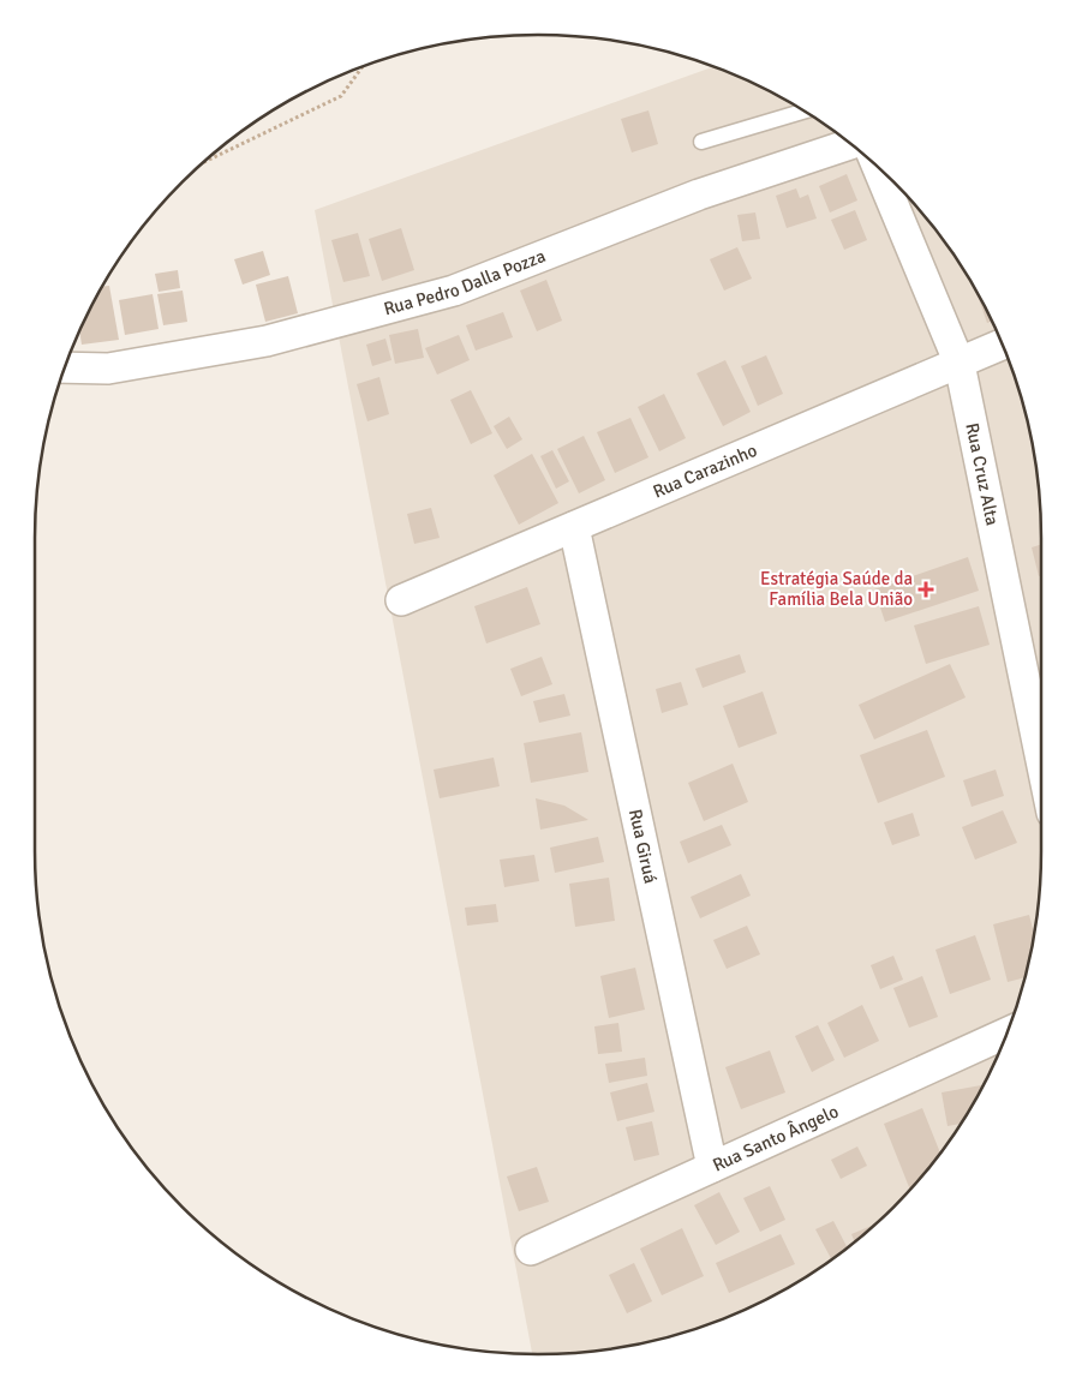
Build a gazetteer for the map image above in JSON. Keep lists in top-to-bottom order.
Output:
{
  "streets": {
    "street": [
      "Rua Pedro Dalla Pozza",
      "Rua Carazinho",
      "Rua Cruz Alta",
      "Rua Giruá",
      "Rua Santo Ângelo"
    ]
  },
  "crossings": [
    ["Rua Carazinho", "Rua Cruz Alta"],
    ["Rua Carazinho", "Rua Giruá"],
    ["Rua Giruá", "Rua Santo Ângelo"]
  ],
  "places": {
    "health": ["Estratégia Saúde da Família Bela União"]
  }
}
